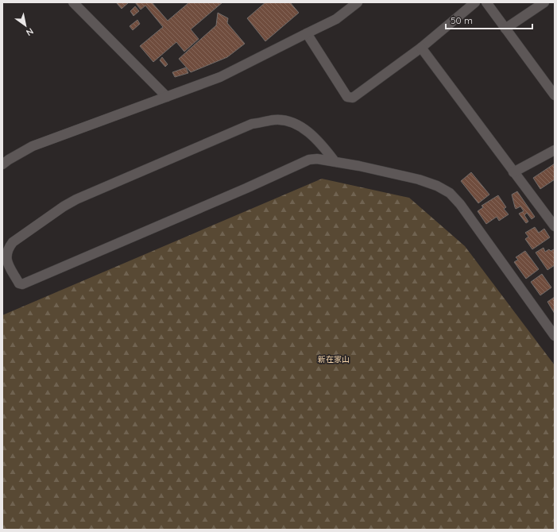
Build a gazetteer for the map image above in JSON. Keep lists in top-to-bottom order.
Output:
{
  "parks": ["新在家山"],
  "scale_bar": "50 m",
  "north": "bottom right"
}
